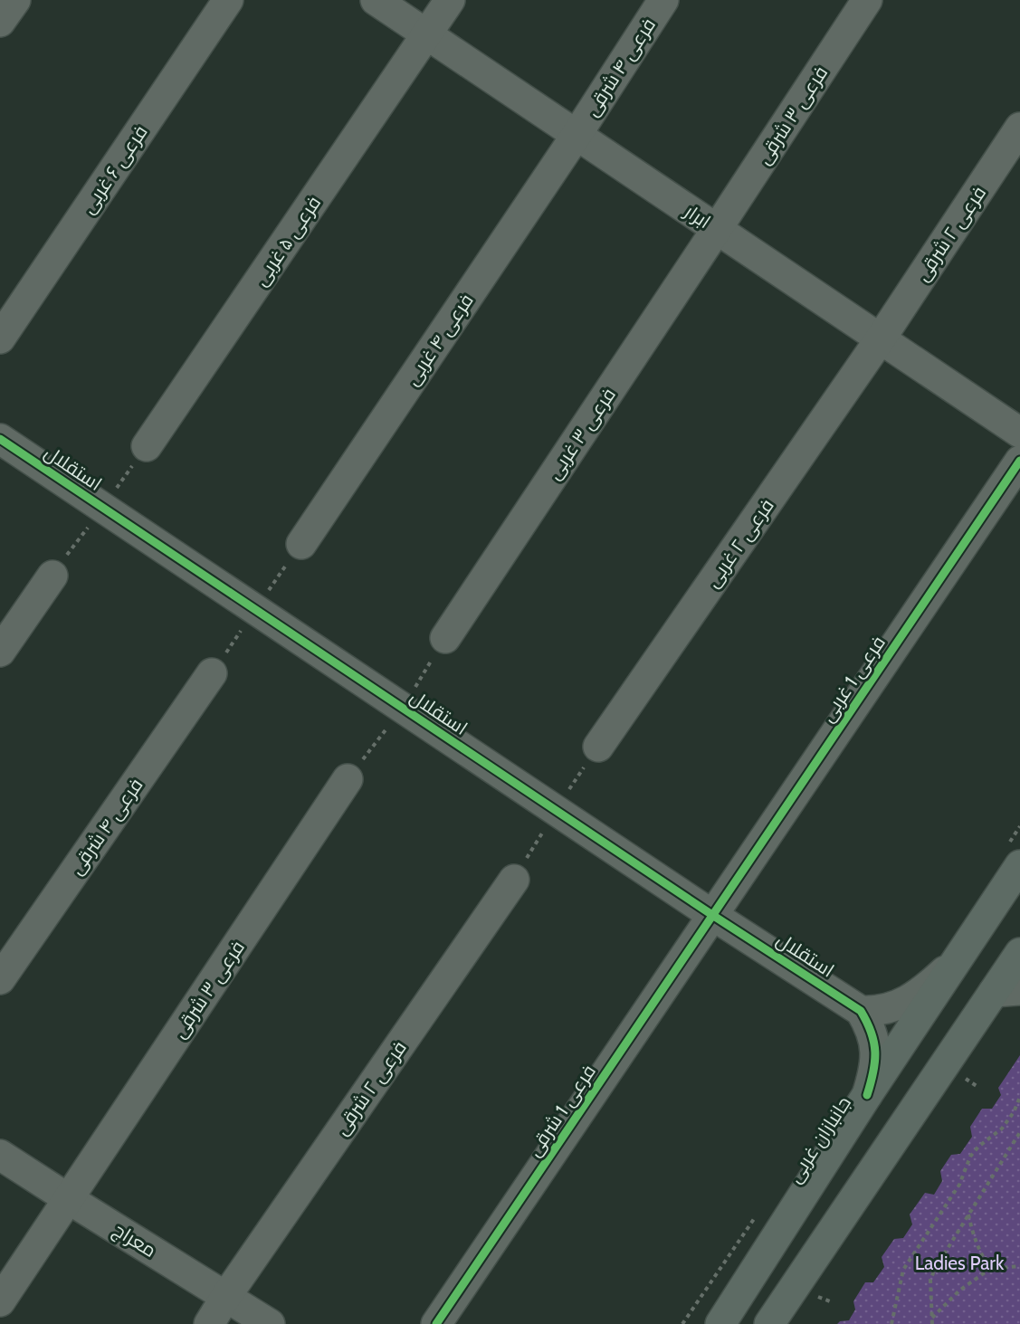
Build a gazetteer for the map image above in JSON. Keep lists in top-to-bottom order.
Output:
{
  "streets": {
    "main road": ["جانبازان غربی"],
    "street": [
      "فرعی ۴ شرقی",
      "فرعی ۳ شرقی",
      "فرعی ۶ غربی",
      "ابرار",
      "فرعی ۲ شرقی",
      "فرعی ۵ غربی",
      "فرعی ۴ غربی",
      "فرعی ۳ غربی",
      "استقلال",
      "فرعی ۲ غربی",
      "فرعی 1 غربی",
      "فرعی 1 شرقی",
      "معراج"
    ]
  },
  "crossings": [
    ["فرعی ۴ شرقی", "ابرار"],
    ["فرعی ۴ شرقی", "فرعی ۴ غربی"],
    ["فرعی ۳ شرقی", "ابرار"],
    ["فرعی ۳ شرقی", "فرعی ۳ غربی"],
    ["فرعی ۳ شرقی", "معراج"],
    ["ابرار", "فرعی ۲ شرقی"],
    ["ابرار", "فرعی ۵ غربی"],
    ["ابرار", "فرعی ۴ غربی"],
    ["ابرار", "فرعی ۳ غربی"],
    ["ابرار", "فرعی ۲ غربی"],
    ["فرعی ۲ شرقی", "فرعی ۲ غربی"],
    ["فرعی ۲ شرقی", "معراج"],
    ["استقلال", "فرعی 1 غربی"],
    ["استقلال", "فرعی 1 شرقی"],
    ["فرعی 1 غربی", "فرعی 1 شرقی"]
  ],
  "parks": ["Ladies Park"]
}
